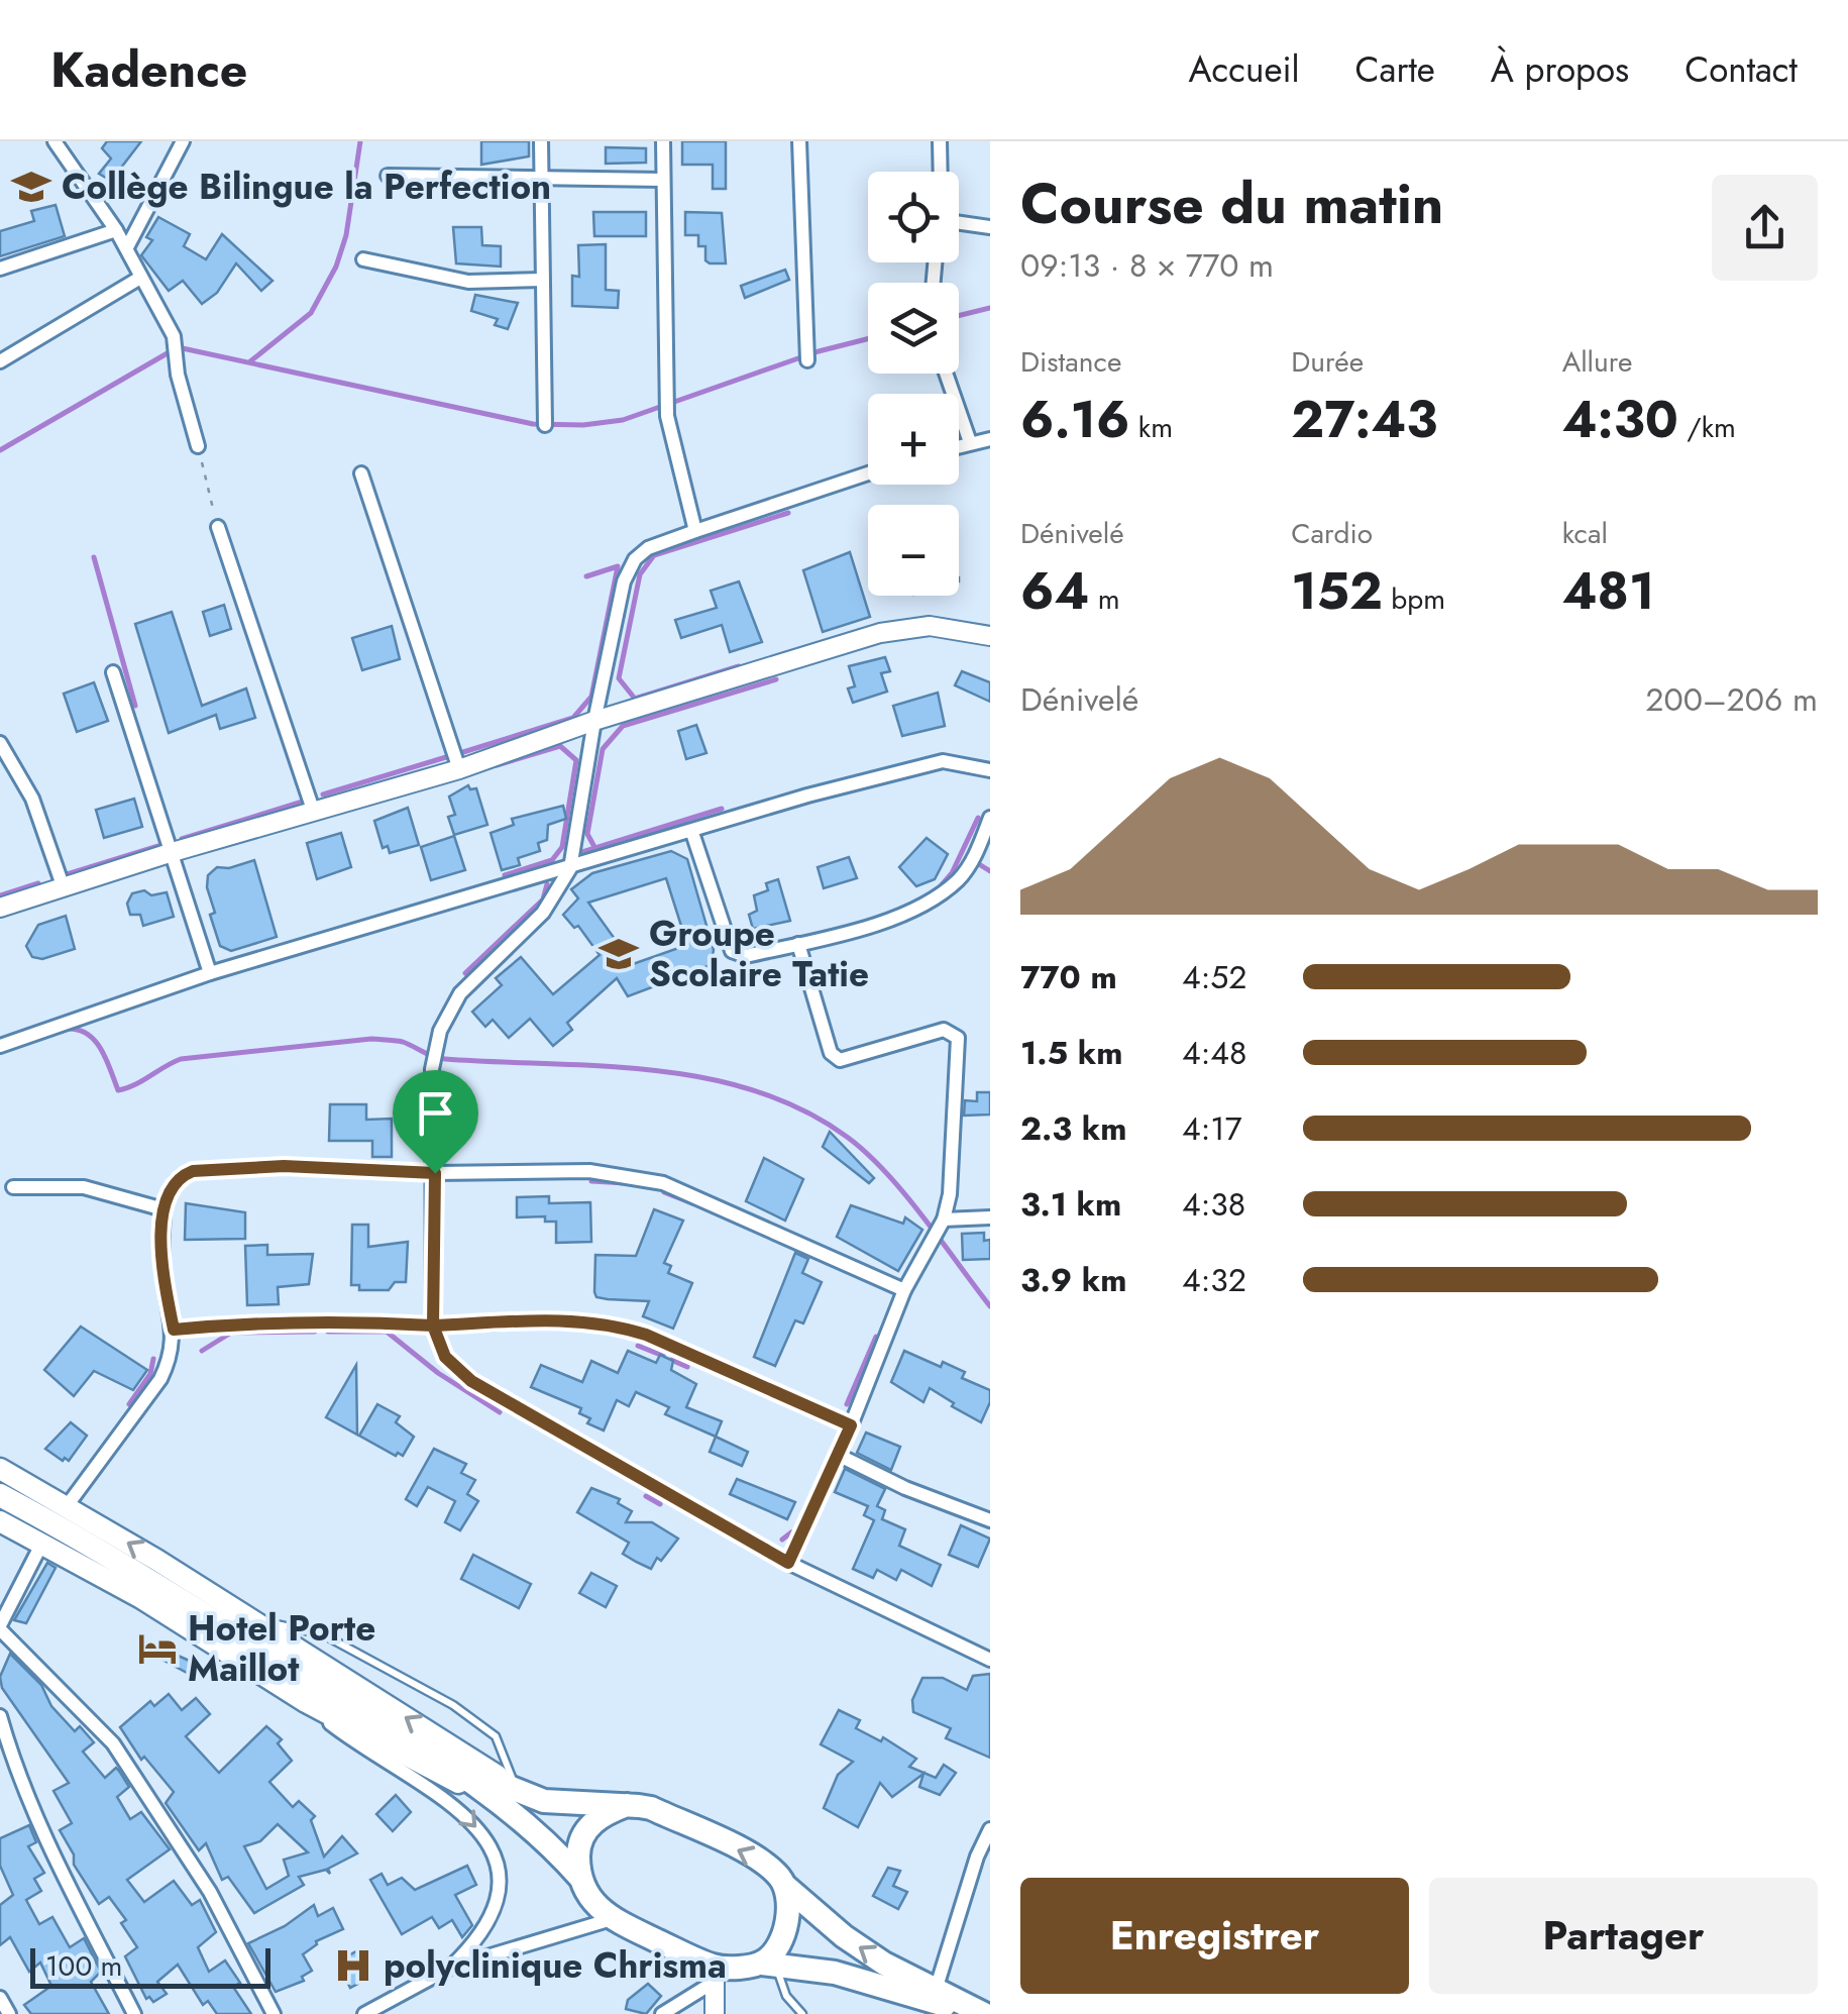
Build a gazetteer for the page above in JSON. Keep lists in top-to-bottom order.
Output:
{
  "places": {
    "school or university": ["Collège Bilingue la Perfection", "Groupe Scolaire Tatie"],
    "hotel": ["Hotel Porte Maillot"],
    "hospital": ["polyclinique Chrisma"]
  },
  "scale_bar": "100 m",
  "page": {
    "header": "Kadence",
    "nav": [
      "Accueil",
      "Carte",
      "À propos",
      "Contact"
    ],
    "heading": ["Course du matin", "09:13 · 8 × 770 m"],
    "map_buttons": ["+", "−"],
    "stats": [
      ["Distance", "6.16 km"],
      ["Durée", "27:43"],
      ["Allure", "4:30 /km"],
      ["Dénivelé", "64 m"],
      ["Cardio", "152 bpm"],
      ["kcal", "481"]
    ],
    "chart": ["Dénivelé", "200–206 m"],
    "list": [
      {
        "name": "770 m",
        "note": "4:52"
      },
      {
        "name": "1.5 km",
        "note": "4:48"
      },
      {
        "name": "2.3 km",
        "note": "4:17"
      },
      {
        "name": "3.1 km",
        "note": "4:38"
      },
      {
        "name": "3.9 km",
        "note": "4:32"
      }
    ],
    "buttons": ["Enregistrer", "Partager"],
    "scale": "100 m"
  }
}
